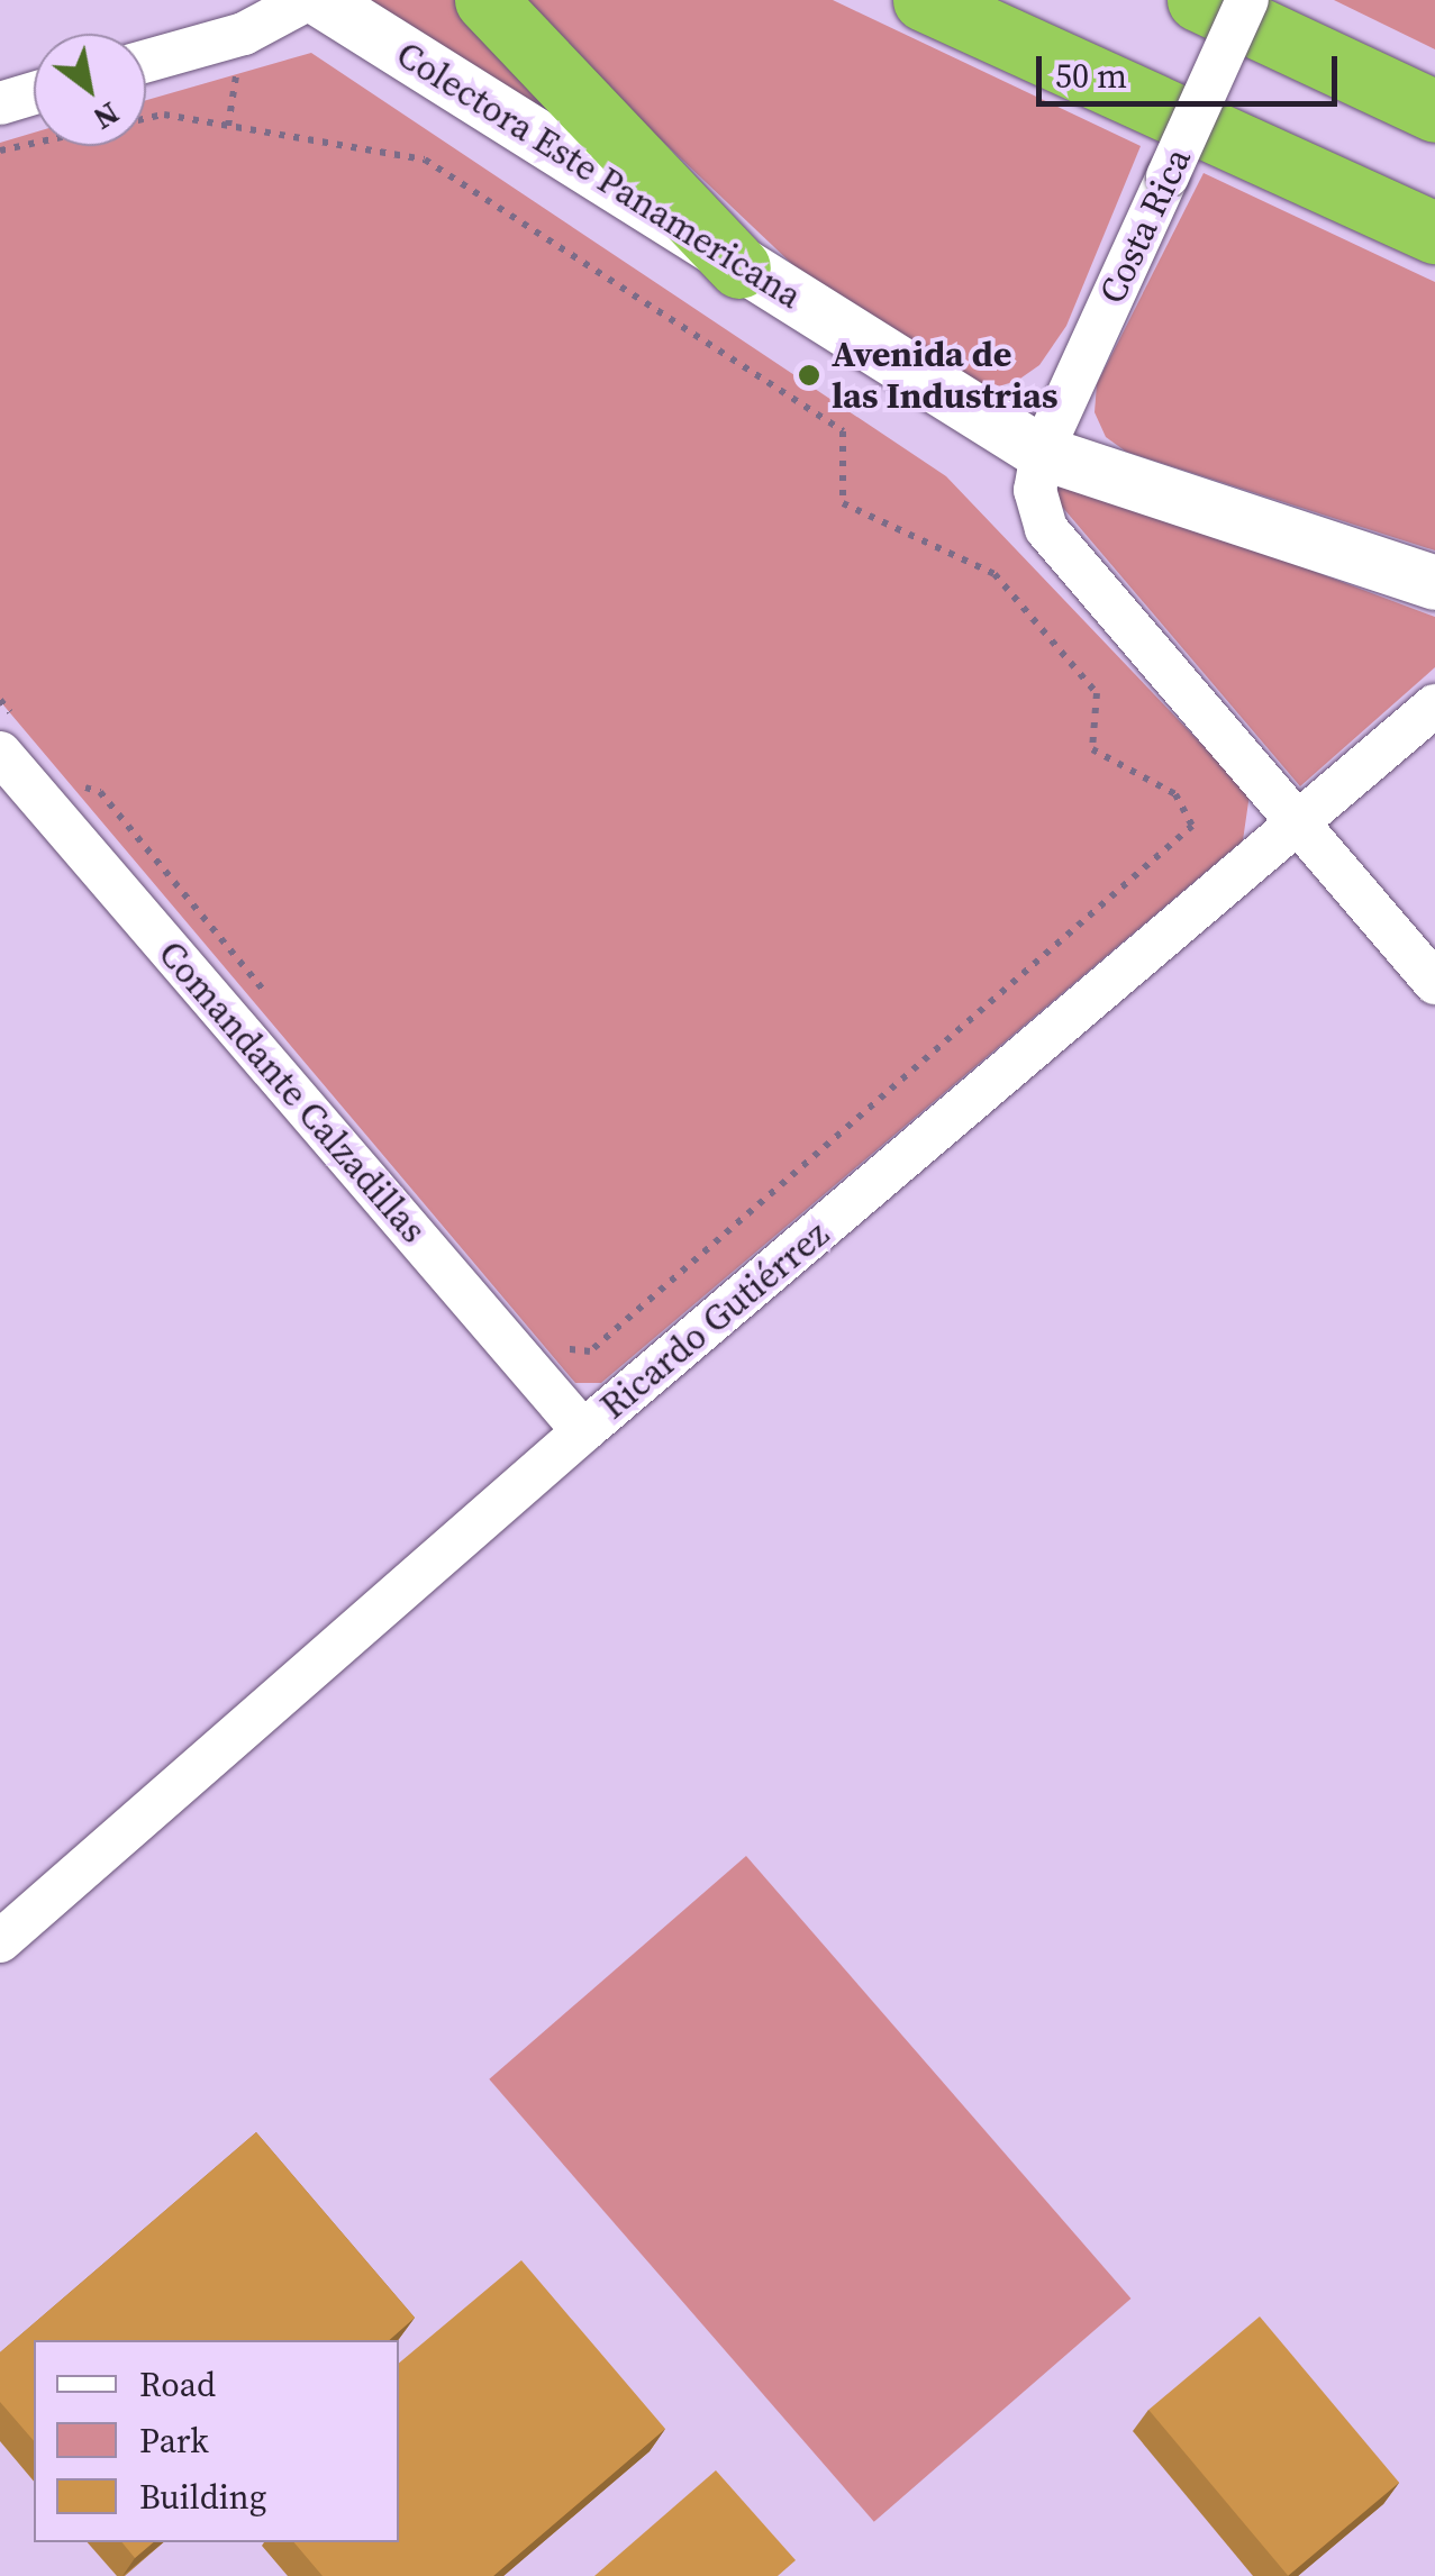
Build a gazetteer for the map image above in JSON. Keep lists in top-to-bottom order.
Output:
{
  "streets": {
    "street": [
      "Colectora Este Panamericana",
      "Costa Rica",
      "Comandante Calzadillas",
      "Ricardo Gutiérrez"
    ]
  },
  "crossings": [
    ["Colectora Este Panamericana", "Costa Rica"],
    ["Comandante Calzadillas", "Ricardo Gutiérrez"]
  ],
  "places": ["Avenida de las Industrias"],
  "legend": ["Road", "Park", "Building"],
  "scale_bar": "50 m",
  "north": "bottom right"
}
